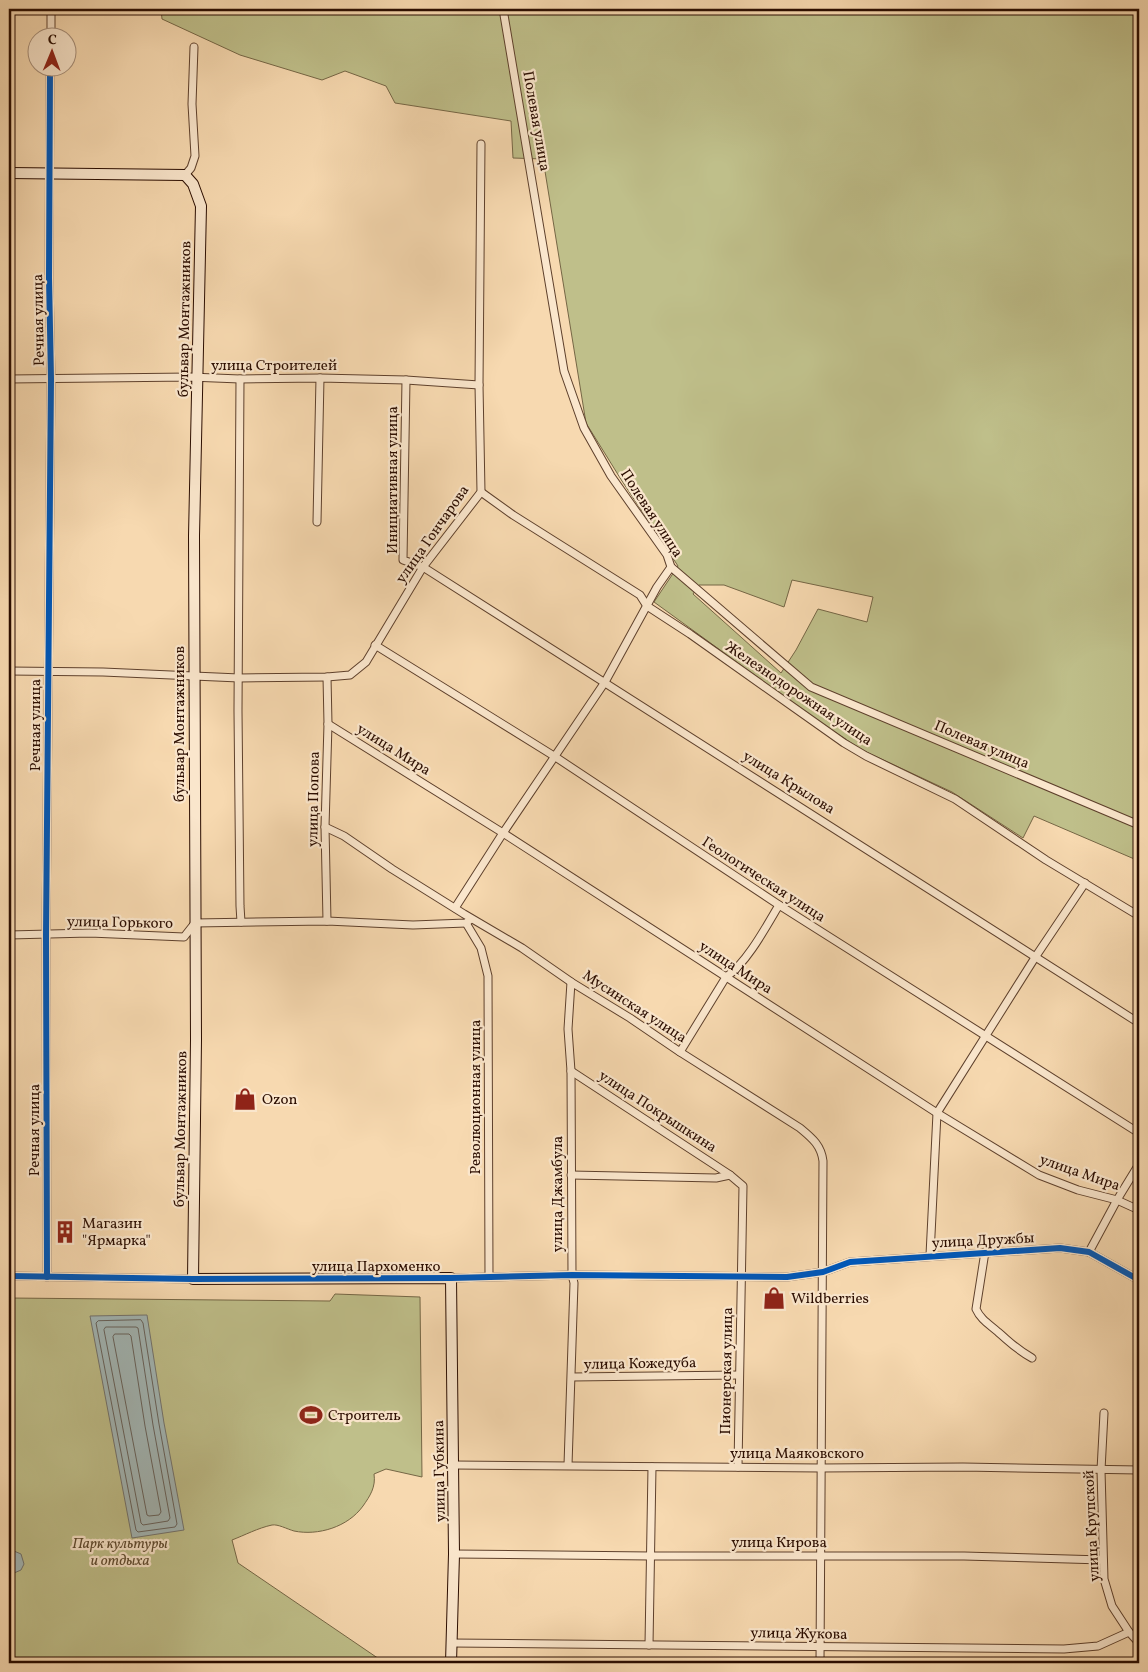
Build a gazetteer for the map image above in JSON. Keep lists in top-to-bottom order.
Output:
{
  "streets": {
    "street": [
      "Полевая улица",
      "бульвар Монтажников",
      "Речная улица",
      "улица Строителей",
      "Инициативная улица",
      "улица Гончарова",
      "Железнодорожная улица",
      "улица Мира",
      "улица Крылова",
      "улица Попова",
      "Геологическая улица",
      "улица Горького",
      "Мусинская улица",
      "Революционная улица",
      "улица Покрышкина",
      "улица Джамбула",
      "улица Дружбы",
      "улица Пархоменко",
      "улица Кожедуба",
      "Пионерская улица",
      "улица Маяковского",
      "улица Губкина",
      "улица Крупской",
      "улица Кирова",
      "улица Жукова"
    ]
  },
  "crossings": [
    ["бульвар Монтажников", "улица Строителей"],
    ["бульвар Монтажников", "улица Гончарова"],
    ["бульвар Монтажников", "улица Горького"],
    ["бульвар Монтажников", "улица Пархоменко"],
    ["Речная улица", "улица Строителей"],
    ["Речная улица", "улица Гончарова"],
    ["Речная улица", "улица Горького"],
    ["Речная улица", "улица Пархоменко"],
    ["улица Строителей", "Инициативная улица"],
    ["улица Строителей", "улица Гончарова"],
    ["Инициативная улица", "улица Гончарова"],
    ["Инициативная улица", "улица Крылова"],
    ["улица Гончарова", "Железнодорожная улица"],
    ["улица Гончарова", "улица Крылова"],
    ["улица Гончарова", "улица Попова"],
    ["улица Гончарова", "Геологическая улица"],
    ["улица Мира", "улица Попова"],
    ["улица Попова", "Мусинская улица"],
    ["Мусинская улица", "Революционная улица"],
    ["Мусинская улица", "улица Джамбула"],
    ["Мусинская улица", "улица Дружбы"],
    ["Мусинская улица", "улица Маяковского"],
    ["Мусинская улица", "улица Кирова"],
    ["Мусинская улица", "улица Жукова"],
    ["Революционная улица", "улица Пархоменко"],
    ["улица Покрышкина", "улица Джамбула"],
    ["улица Покрышкина", "улица Дружбы"],
    ["улица Покрышкина", "улица Пархоменко"],
    ["улица Покрышкина", "Пионерская улица"],
    ["улица Джамбула", "улица Пархоменко"],
    ["улица Джамбула", "улица Кожедуба"],
    ["улица Джамбула", "улица Маяковского"],
    ["улица Дружбы", "улица Пархоменко"],
    ["улица Дружбы", "Пионерская улица"],
    ["улица Пархоменко", "Пионерская улица"],
    ["улица Пархоменко", "улица Губкина"],
    ["улица Кожедуба", "Пионерская улица"],
    ["Пионерская улица", "улица Маяковского"],
    ["улица Маяковского", "улица Губкина"],
    ["улица Маяковского", "улица Крупской"],
    ["улица Губкина", "улица Кирова"],
    ["улица Губкина", "улица Жукова"],
    ["улица Крупской", "улица Кирова"],
    ["улица Крупской", "улица Жукова"]
  ],
  "parks": ["Парк культуры и отдыха"],
  "places": {
    "shop": ["Ozon", "Wildberries"],
    "building": ["Магазин \"Ярмарка\""],
    "sports": ["Строитель"]
  },
  "north": "top"
}
